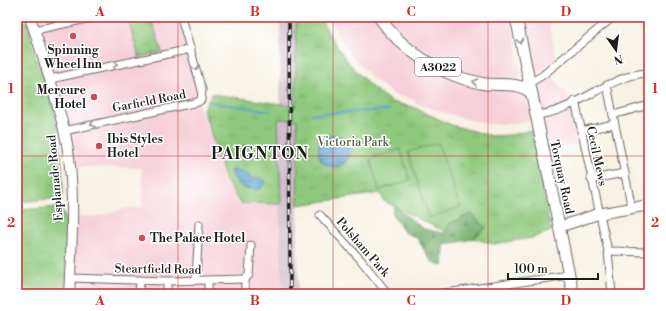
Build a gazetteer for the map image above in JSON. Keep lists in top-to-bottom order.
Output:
{
  "streets": {
    "main road": ["A3022", "Torquay Road", "Esplanade Road"],
    "street": [
      "Garfield Road",
      "Cecil Mews",
      "Polsham Park",
      "Steartfield Road"
    ]
  },
  "crossings": [
    ["A3022", "Torquay Road"],
    ["Garfield Road", "Esplanade Road"],
    ["Esplanade Road", "Steartfield Road"]
  ],
  "districts": ["PAIGNTON"],
  "parks": ["Victoria Park"],
  "places": [
    "Spinning Wheel Inn",
    "Mercure Hotel",
    "Ibis Styles Hotel",
    "The Palace Hotel"
  ],
  "scale_bar": "100 m",
  "north": "bottom",
  "grid": {
    "columns": [
      "A",
      "B",
      "C",
      "D"
    ],
    "rows": ["1", "2"]
  }
}
